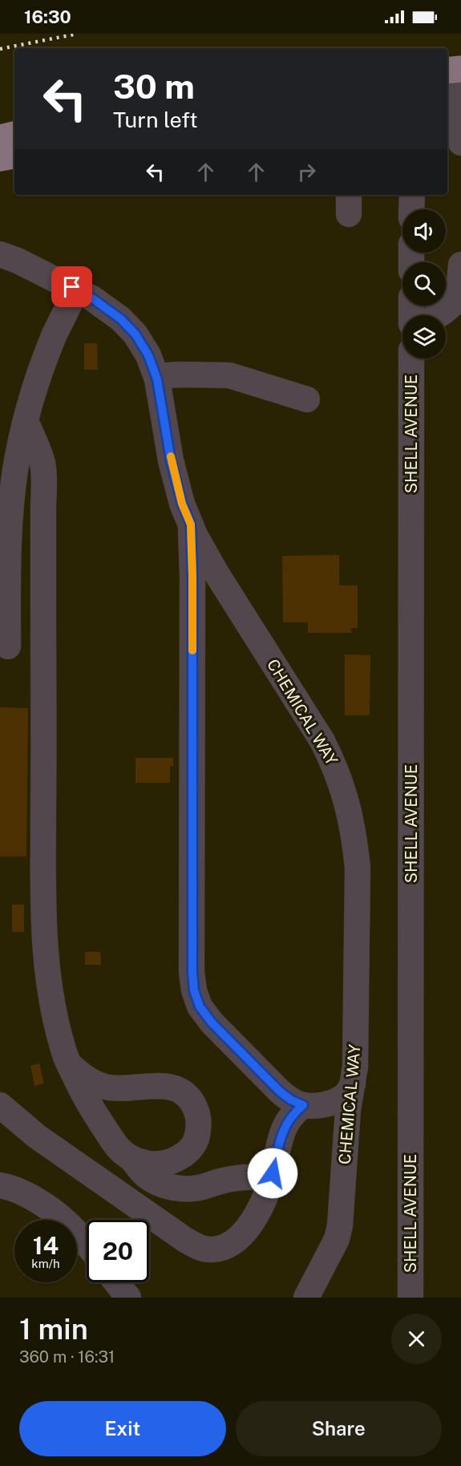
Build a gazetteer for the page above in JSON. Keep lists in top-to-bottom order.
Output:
{
  "streets": {
    "street": ["SHELL AVENUE", "CHEMICAL WAY"]
  },
  "page": {
    "status": "16:30",
    "turn": ["30 m", "Turn left"],
    "speed": "14 km/h",
    "limit": "20",
    "heading": ["1 min", "360 m · 16:31"],
    "buttons": ["Exit", "Share"]
  }
}
